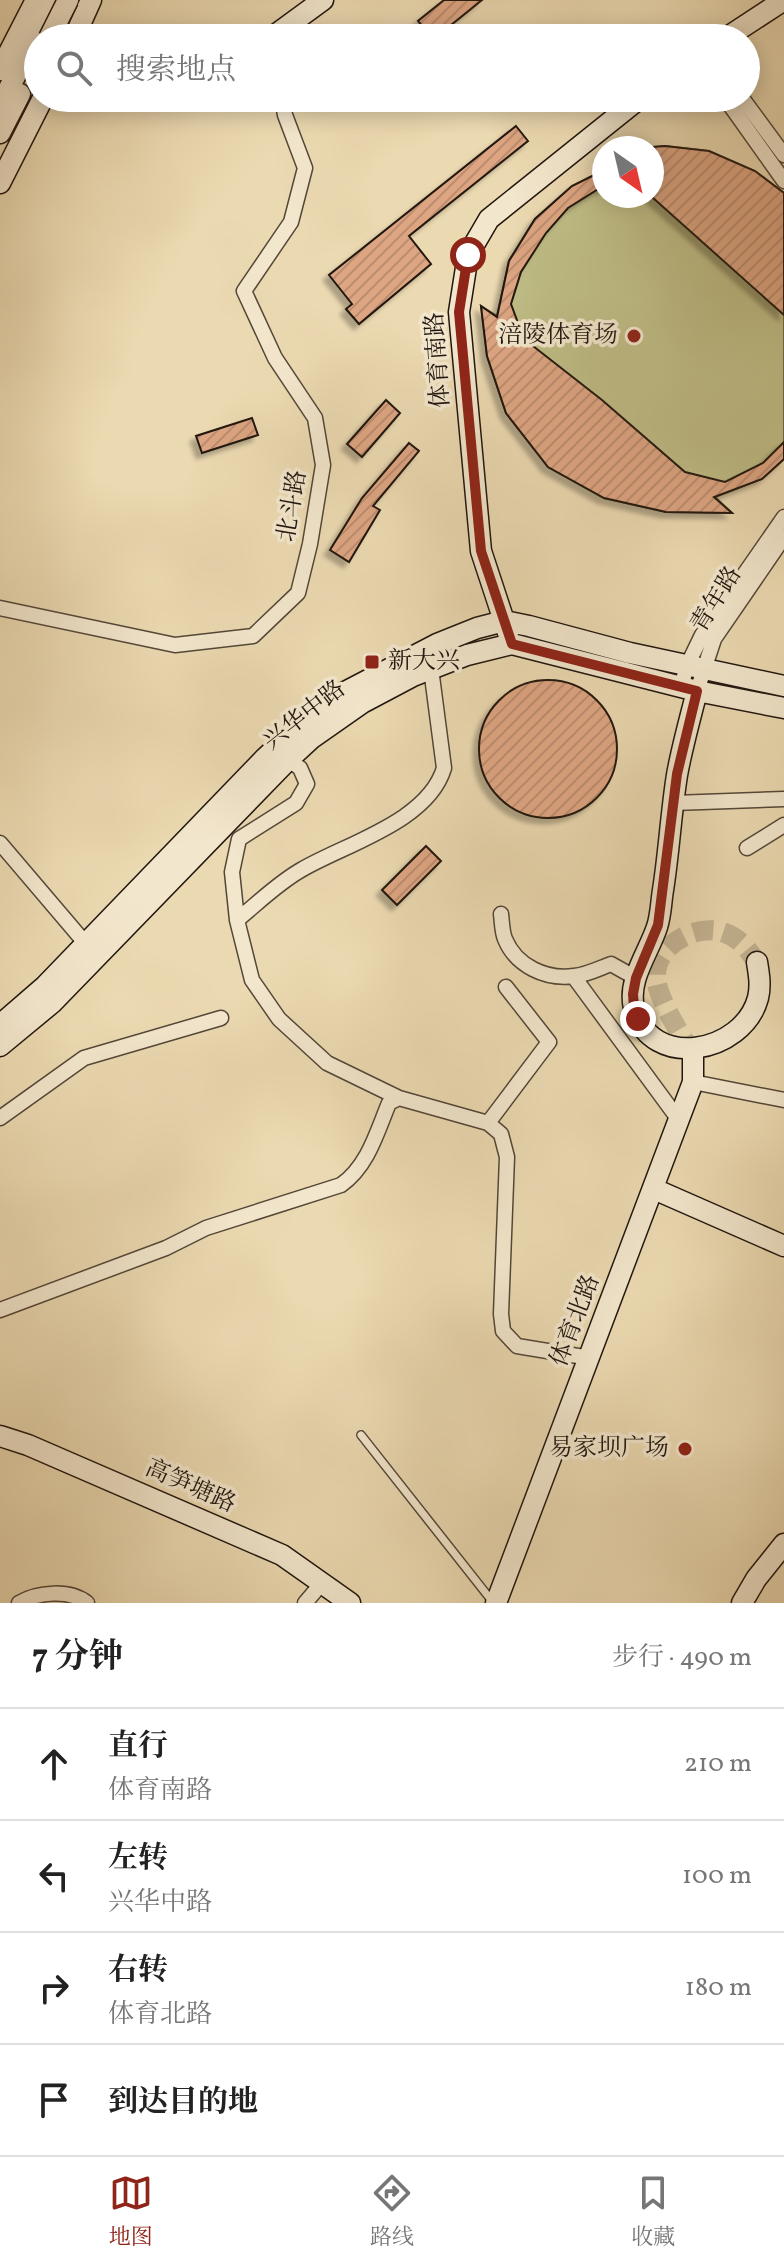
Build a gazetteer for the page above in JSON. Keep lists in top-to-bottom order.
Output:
{
  "streets": {
    "main road": [
      "体育南路",
      "兴华中路",
      "体育北路",
      "高笋塘路"
    ],
    "street": ["北斗路", "青年路"]
  },
  "crossings": [
    ["体育南路", "兴华中路"]
  ],
  "places": {
    "other": ["涪陵体育场", "易家坝广场"],
    "transit": ["新大兴"]
  },
  "north": "bottom right",
  "page": {
    "search": "搜索地点",
    "heading": ["7 分钟", "步行 · 490 m"],
    "list": [
      ["直行", "体育南路", "210 m"],
      ["左转", "兴华中路", "100 m"],
      ["右转", "体育北路", "180 m"],
      "到达目的地"
    ],
    "nav": ["地图", "路线", "收藏"]
  }
}
